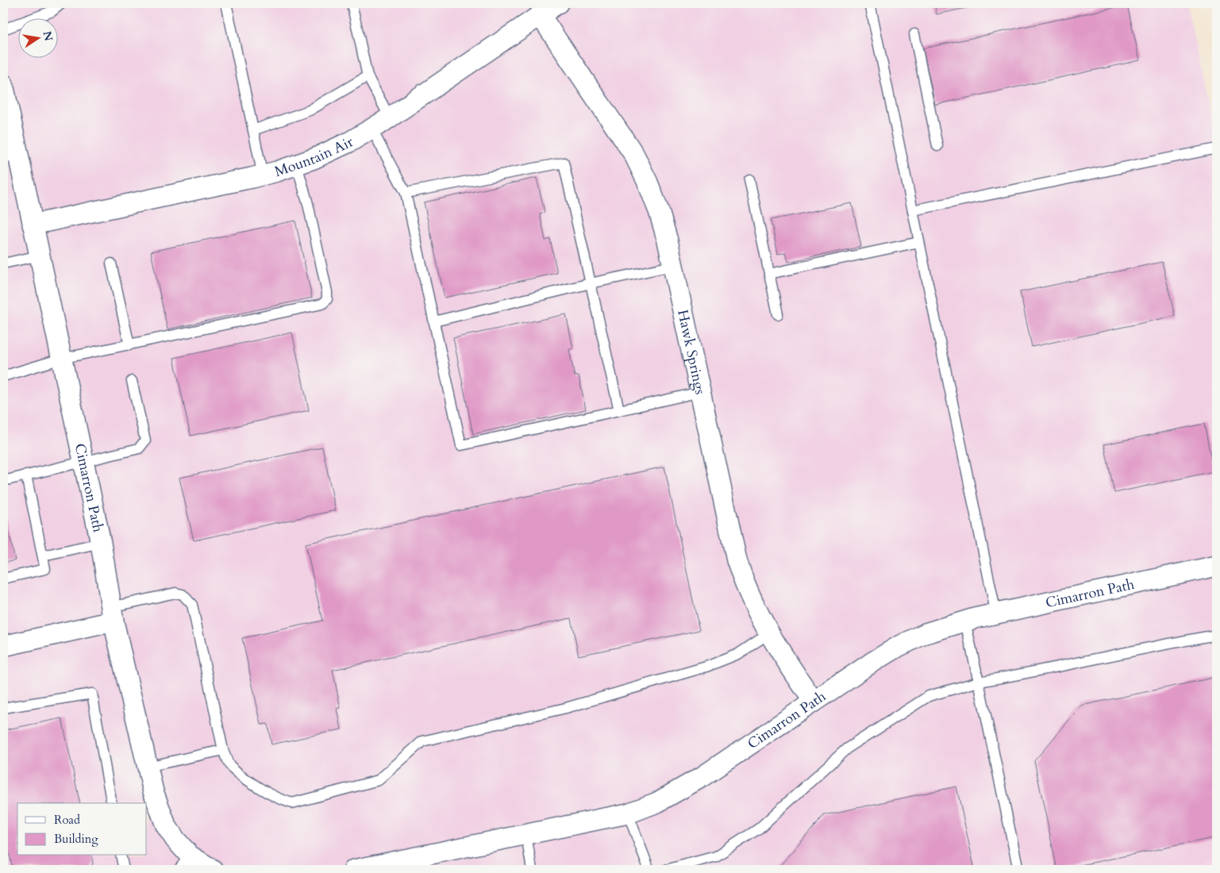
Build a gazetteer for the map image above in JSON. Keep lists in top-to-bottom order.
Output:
{
  "streets": {
    "street": ["Mountain Air", "Hawk Springs", "Cimarron Path"]
  },
  "crossings": [
    ["Mountain Air", "Hawk Springs"],
    ["Mountain Air", "Cimarron Path"],
    ["Hawk Springs", "Cimarron Path"]
  ],
  "legend": ["Road", "Building"],
  "north": "right"
}
